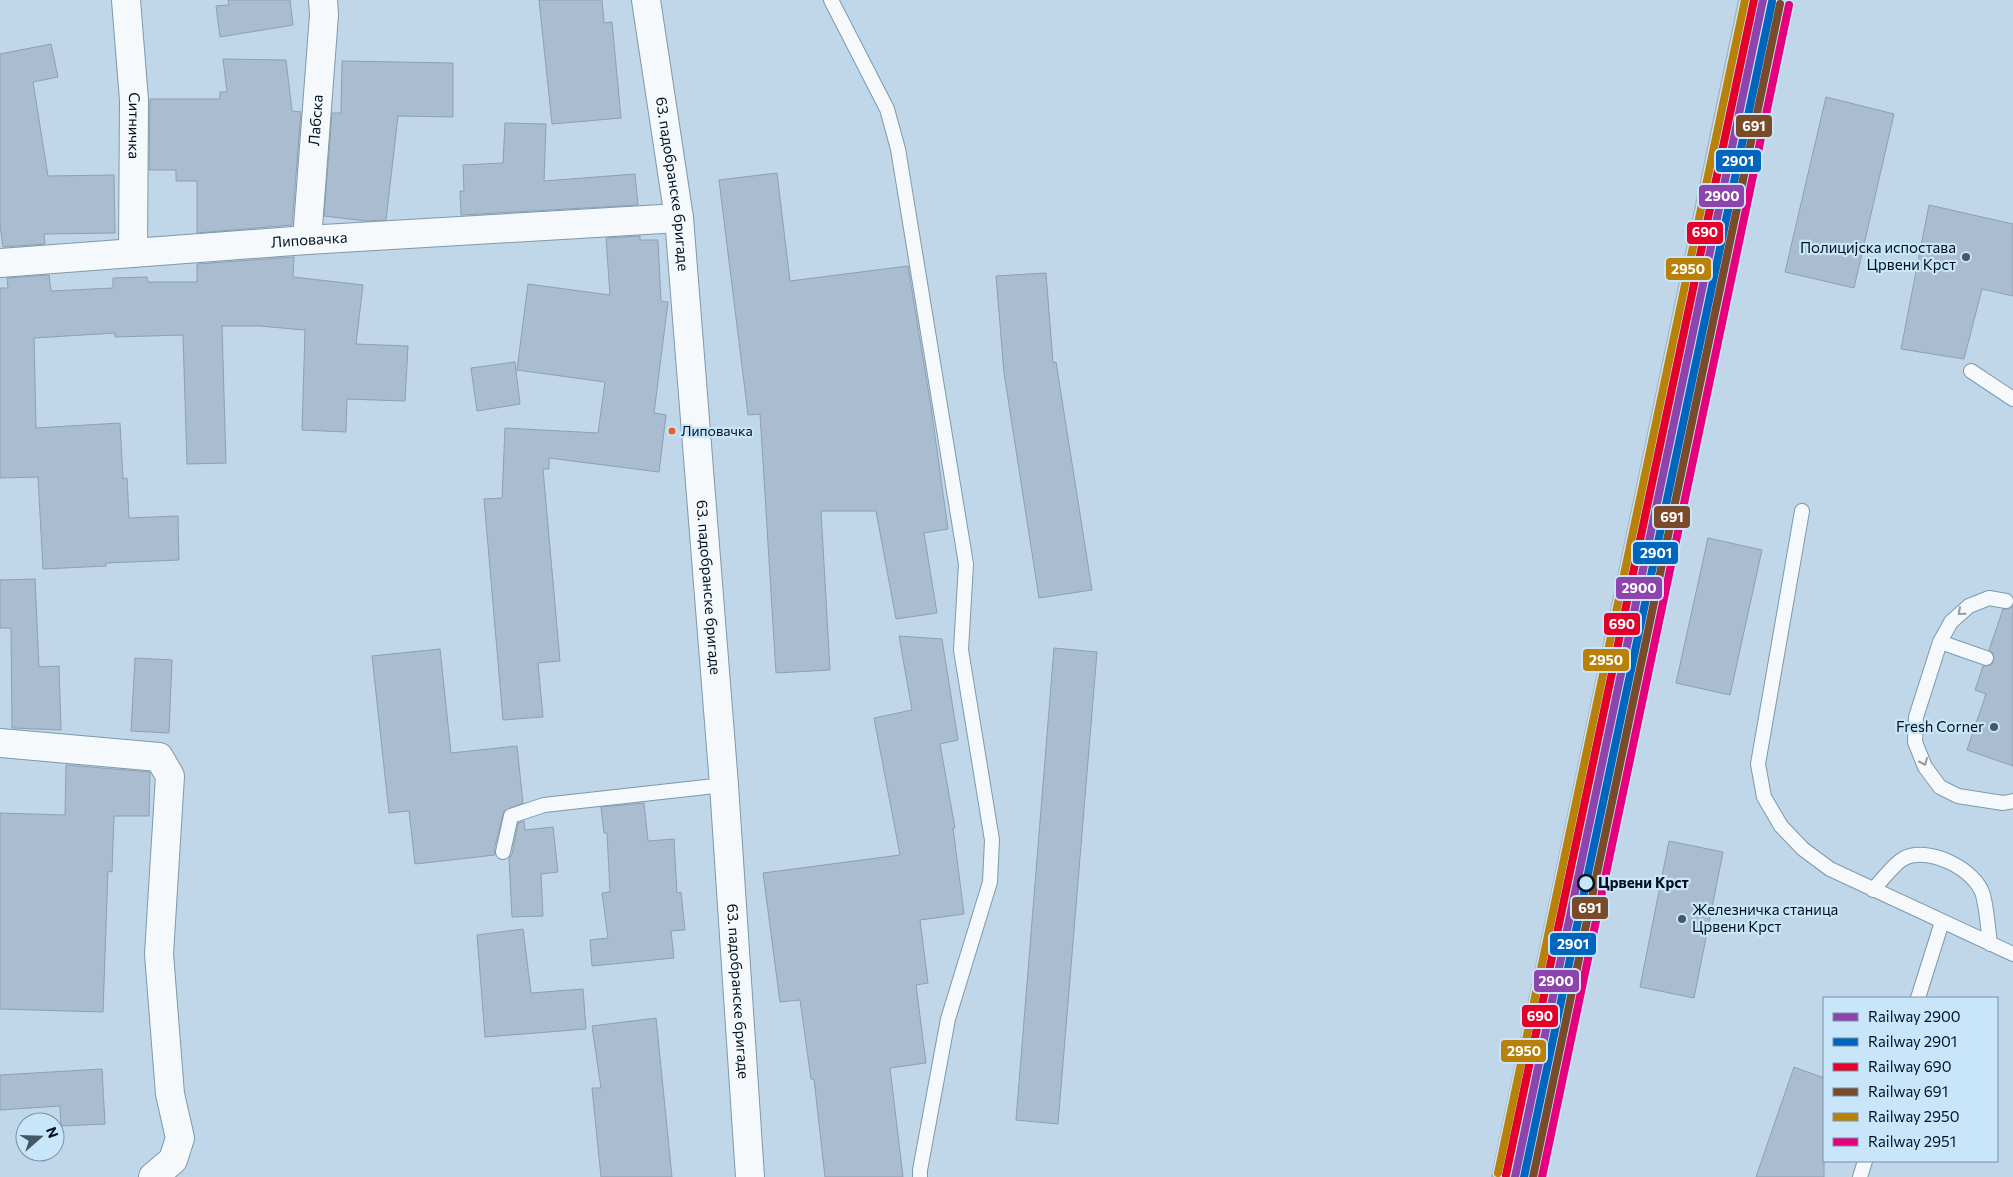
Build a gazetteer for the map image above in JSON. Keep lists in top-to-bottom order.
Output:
{
  "streets": {
    "street": [
      "Лабска",
      "Ситничка",
      "63. падобранске бригаде",
      "Липовачка"
    ]
  },
  "crossings": [
    ["Лабска", "Липовачка"],
    ["Ситничка", "Липовачка"],
    ["63. падобранске бригаде", "Липовачка"]
  ],
  "places": [
    "Полицијска испостава Црвени Крст",
    "Липовачка",
    "Fresh Corner",
    "Црвени Крст",
    "Железничка станица Црвени Крст"
  ],
  "lines": [
    "rail line 2900",
    "rail line 690",
    "rail line 2950",
    "rail line 2901",
    "rail line 691",
    "rail line 2951"
  ],
  "legend": [
    "Railway 2900",
    "Railway 2901",
    "Railway 690",
    "Railway 691",
    "Railway 2950",
    "Railway 2951"
  ],
  "north": "right"
}
